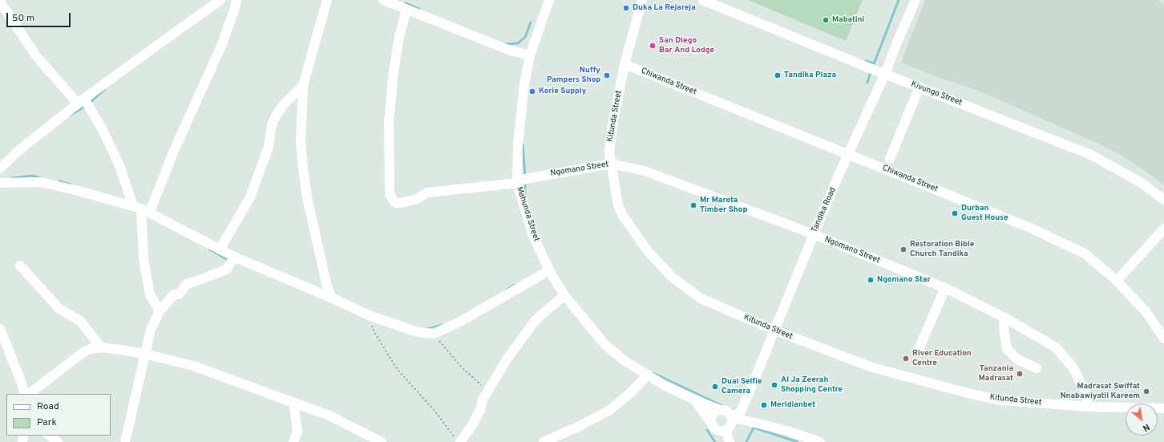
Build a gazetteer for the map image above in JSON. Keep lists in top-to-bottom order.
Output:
{
  "streets": {
    "street": [
      "Chiwanda Street",
      "Kivungo Street",
      "Kitunda Street",
      "Ngomano Street",
      "Tandika Road",
      "Mahunda Street"
    ]
  },
  "crossings": [
    ["Chiwanda Street", "Kitunda Street"],
    ["Chiwanda Street", "Tandika Road"],
    ["Kivungo Street", "Tandika Road"],
    ["Kitunda Street", "Ngomano Street"],
    ["Kitunda Street", "Tandika Road"],
    ["Ngomano Street", "Tandika Road"],
    ["Ngomano Street", "Mahunda Street"],
    ["Tandika Road", "Mahunda Street"]
  ],
  "places": [
    "Duka La Rejareja",
    "Mabatini",
    "San Diego Bar And Lodge",
    "Nuffy Pampers Shop",
    "Tandika Plaza",
    "Korie Supply",
    "Mr Marota Timber Shop",
    "Durban Guest House",
    "Restoration Bible Church Tandika",
    "Ngomano Star",
    "River Education Centre",
    "Tanzania Madrasat",
    "Al Ja Zeerah Shopping Centre",
    "Dual Selfie Camera",
    "Madrasat Swiffat Nnabawiyatil Kareem",
    "Meridianbet"
  ],
  "legend": ["Road", "Park"],
  "scale_bar": "50 m",
  "north": "bottom right"
}
